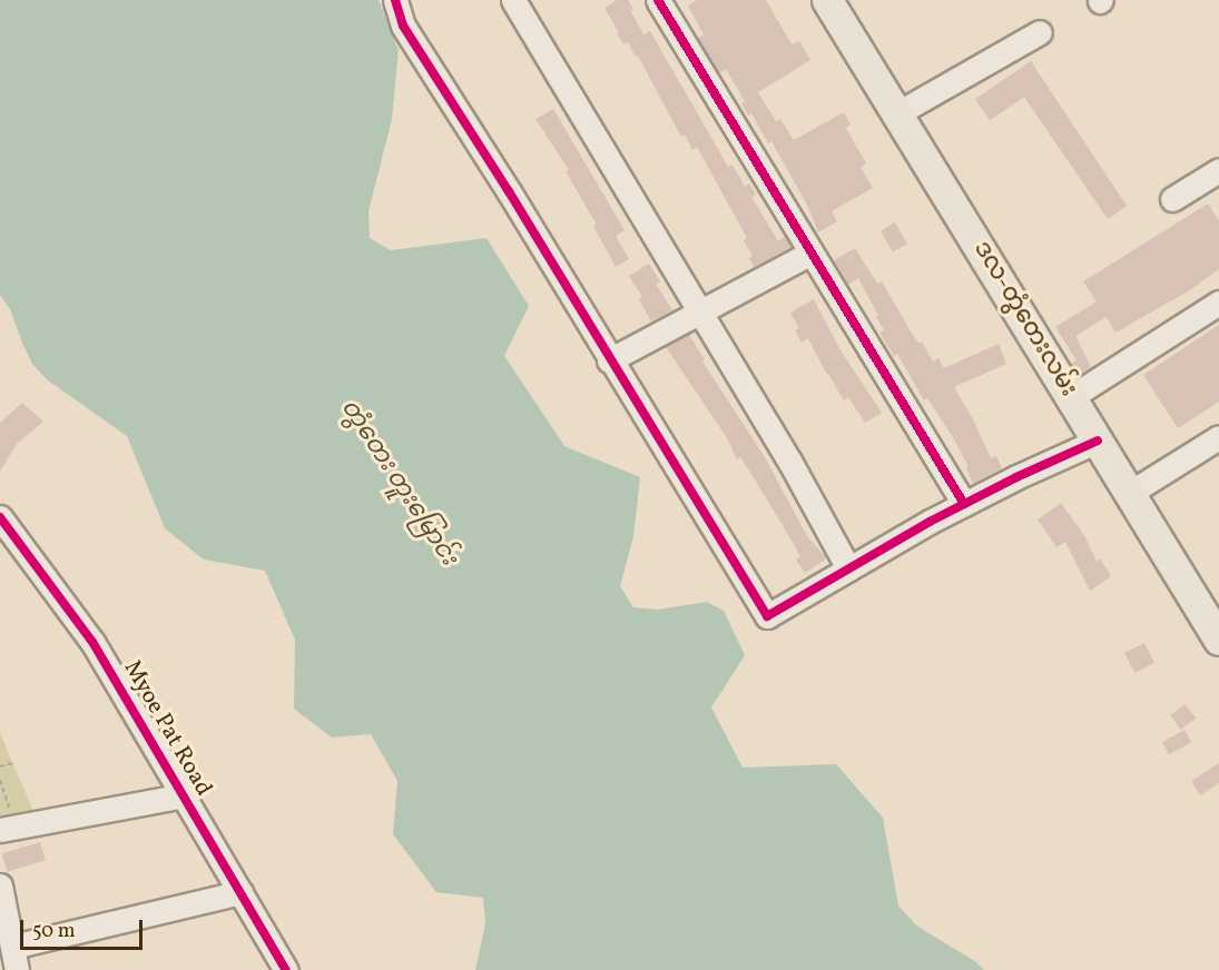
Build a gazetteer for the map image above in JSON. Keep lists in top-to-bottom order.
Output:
{
  "streets": {
    "main road": ["ဒလ-တွံတေးလမ်း"],
    "street": ["Myoe Pat Road"]
  },
  "water": ["တွံတေး တူးမြောင်း"],
  "scale_bar": "50 m"
}
